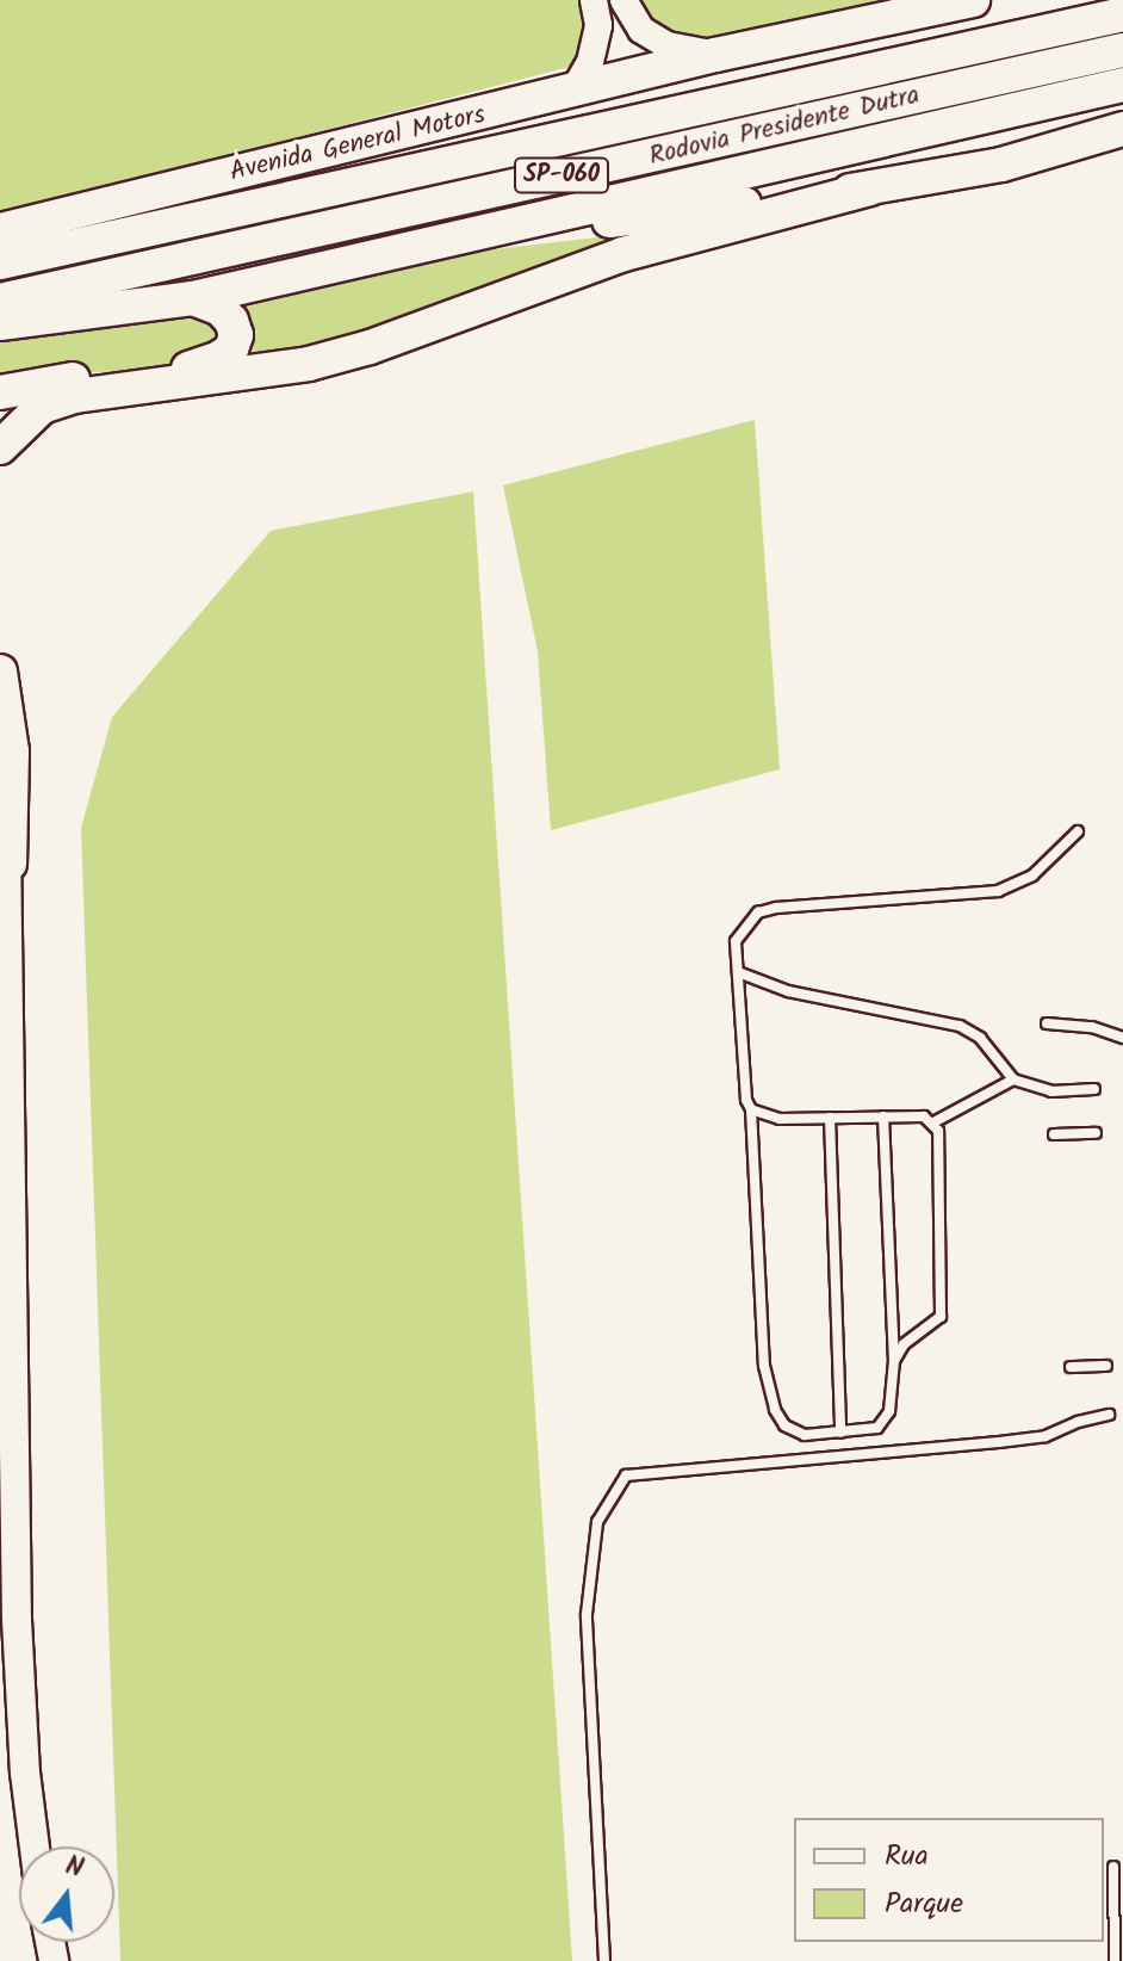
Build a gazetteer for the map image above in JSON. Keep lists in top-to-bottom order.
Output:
{
  "streets": {
    "highway": ["Rodovia Presidente Dutra", "Avenida General Motors", "SP-060"]
  },
  "legend": ["Rua", "Parque"],
  "north": "top"
}
